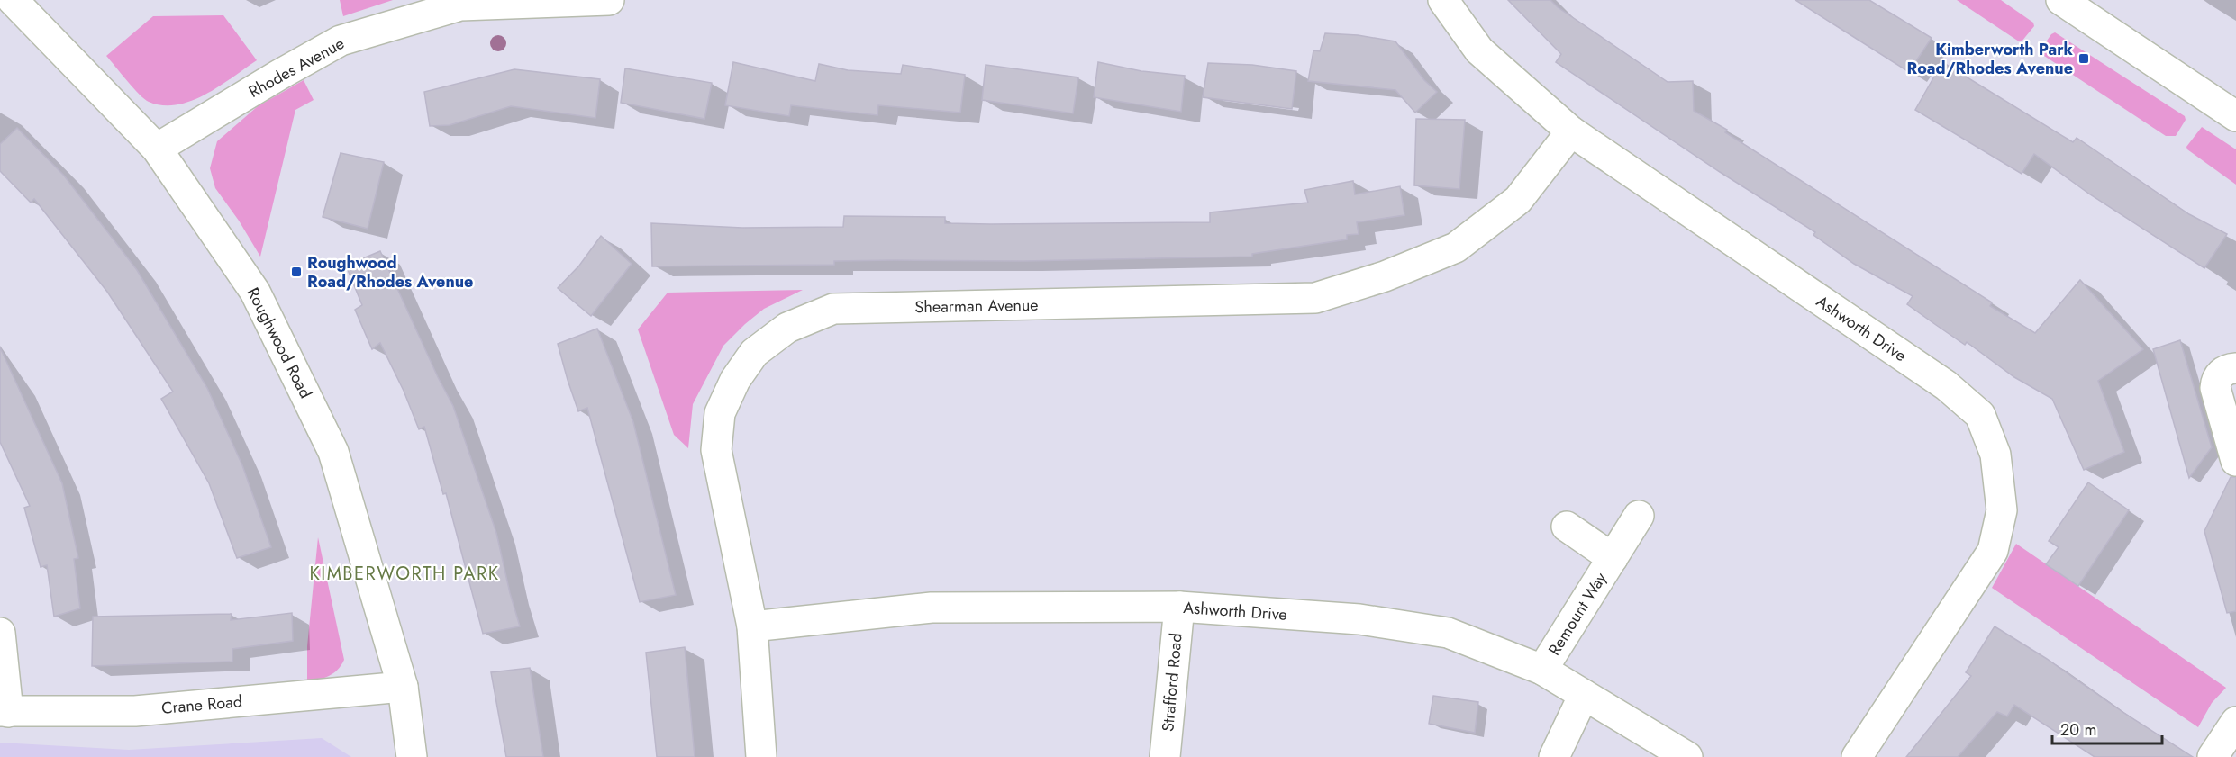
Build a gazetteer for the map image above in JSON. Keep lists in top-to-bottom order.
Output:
{
  "streets": {
    "street": [
      "Rhodes Avenue",
      "Shearman Avenue",
      "Ashworth Drive",
      "Roughwood Road",
      "Remount Way",
      "Strafford Road",
      "Crane Road"
    ]
  },
  "crossings": [
    ["Rhodes Avenue", "Roughwood Road"],
    ["Shearman Avenue", "Ashworth Drive"],
    ["Ashworth Drive", "Remount Way"],
    ["Ashworth Drive", "Strafford Road"],
    ["Roughwood Road", "Crane Road"]
  ],
  "districts": ["KIMBERWORTH PARK"],
  "places": {
    "transit": ["Kimberworth Park Road/Rhodes Avenue", "Roughwood Road/Rhodes Avenue"]
  },
  "scale_bar": "20 m"
}
